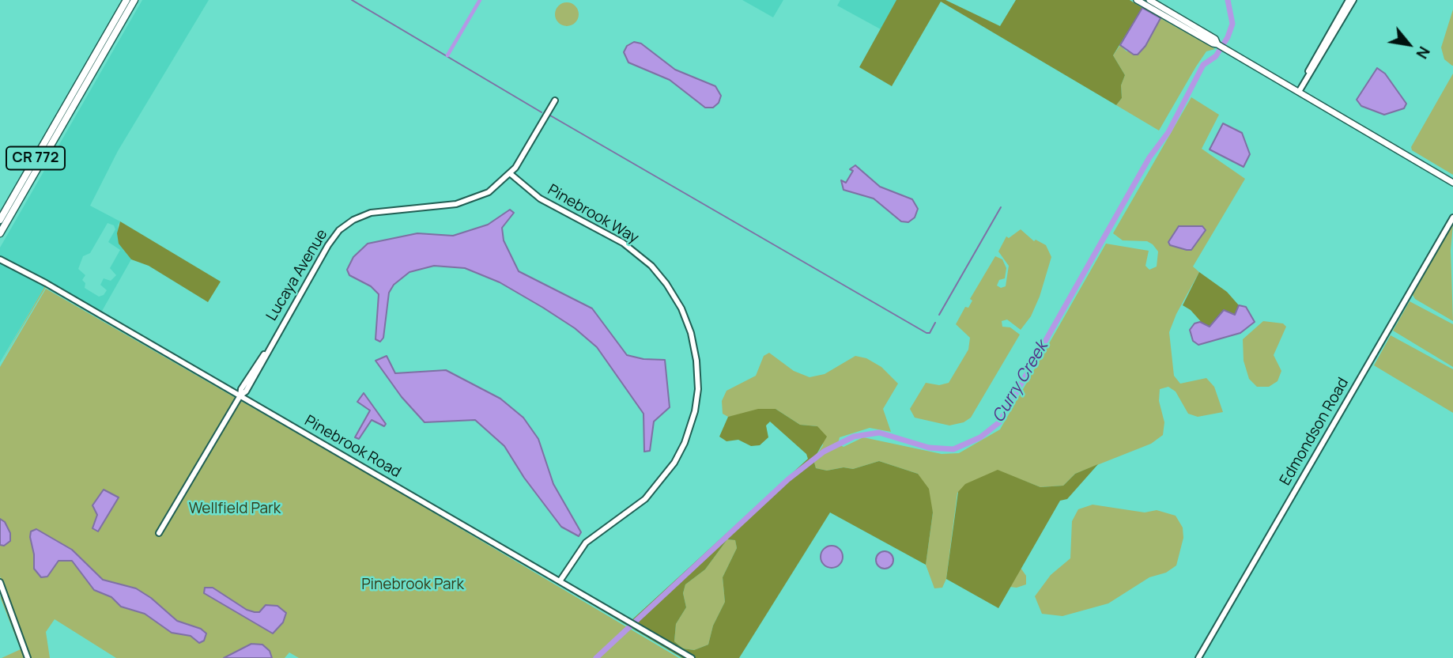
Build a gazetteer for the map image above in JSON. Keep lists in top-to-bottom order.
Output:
{
  "streets": {
    "main road": ["CR 772"],
    "street": [
      "Pinebrook Way",
      "Lucaya Avenue",
      "Edmondson Road",
      "Pinebrook Road"
    ]
  },
  "crossings": [
    ["Pinebrook Way", "Lucaya Avenue"],
    ["Pinebrook Way", "Pinebrook Road"],
    ["Lucaya Avenue", "Pinebrook Road"]
  ],
  "water": ["Curry Creek"],
  "parks": ["Wellfield Park", "Pinebrook Park"],
  "north": "bottom right"
}
